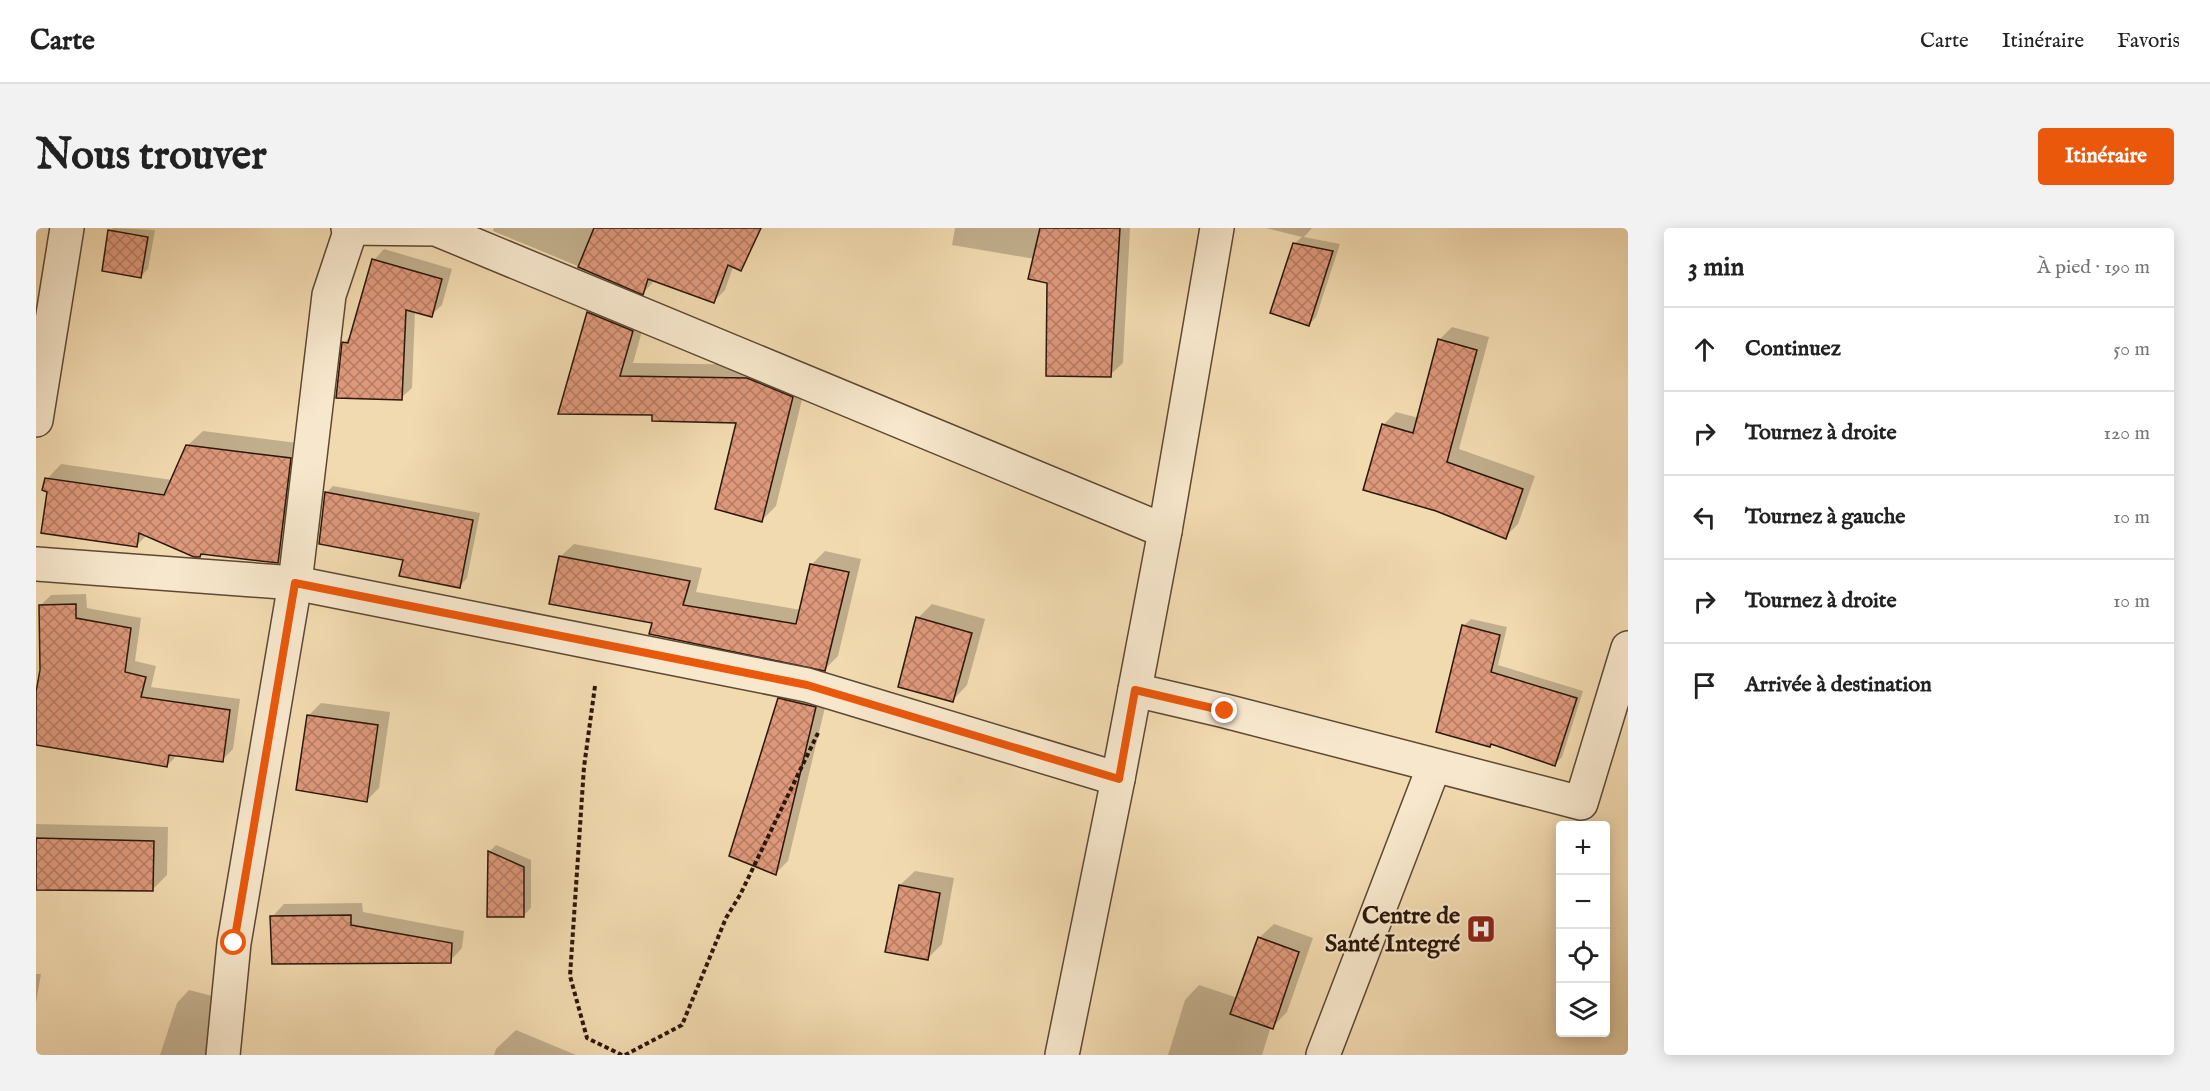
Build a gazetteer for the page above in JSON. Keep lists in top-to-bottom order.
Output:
{
  "places": {
    "hospital": ["Centre de Santé Integré"]
  },
  "page": {
    "header": "Carte",
    "nav": ["Carte", "Itinéraire", "Favoris"],
    "buttons": "Itinéraire",
    "title": "Nous trouver",
    "heading": ["3 min", "À pied · 190 m"],
    "list": [
      ["Continuez", "50 m"],
      ["Tournez à droite", "120 m"],
      ["Tournez à gauche", "10 m"],
      ["Tournez à droite", "10 m"],
      "Arrivée à destination"
    ],
    "map_buttons": ["+", "−"]
  }
}
